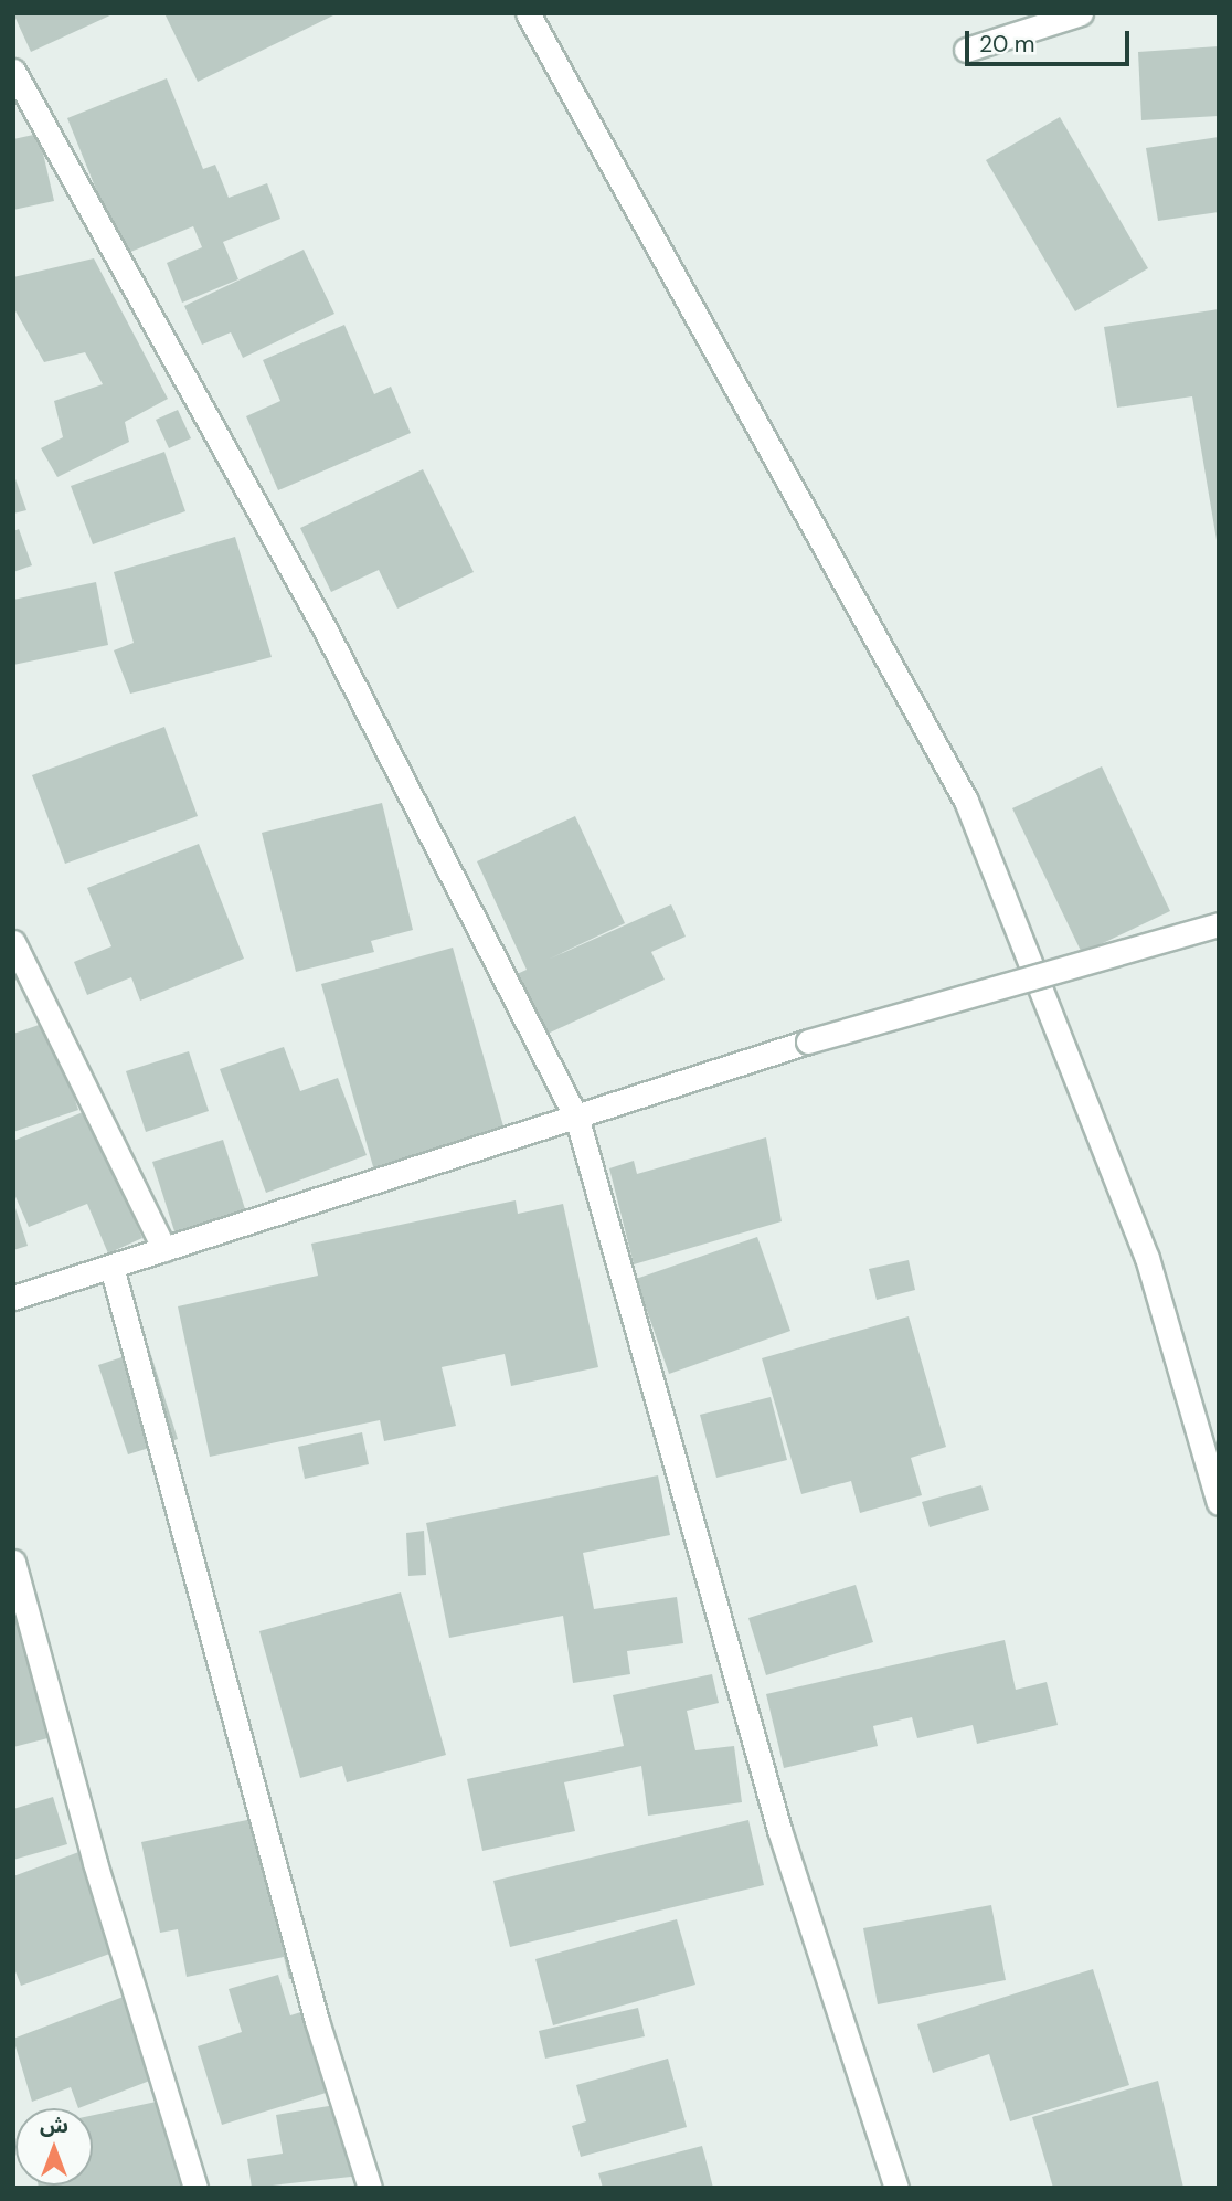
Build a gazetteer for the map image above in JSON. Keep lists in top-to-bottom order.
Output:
{
  "scale_bar": "20 m",
  "north": "top"
}
